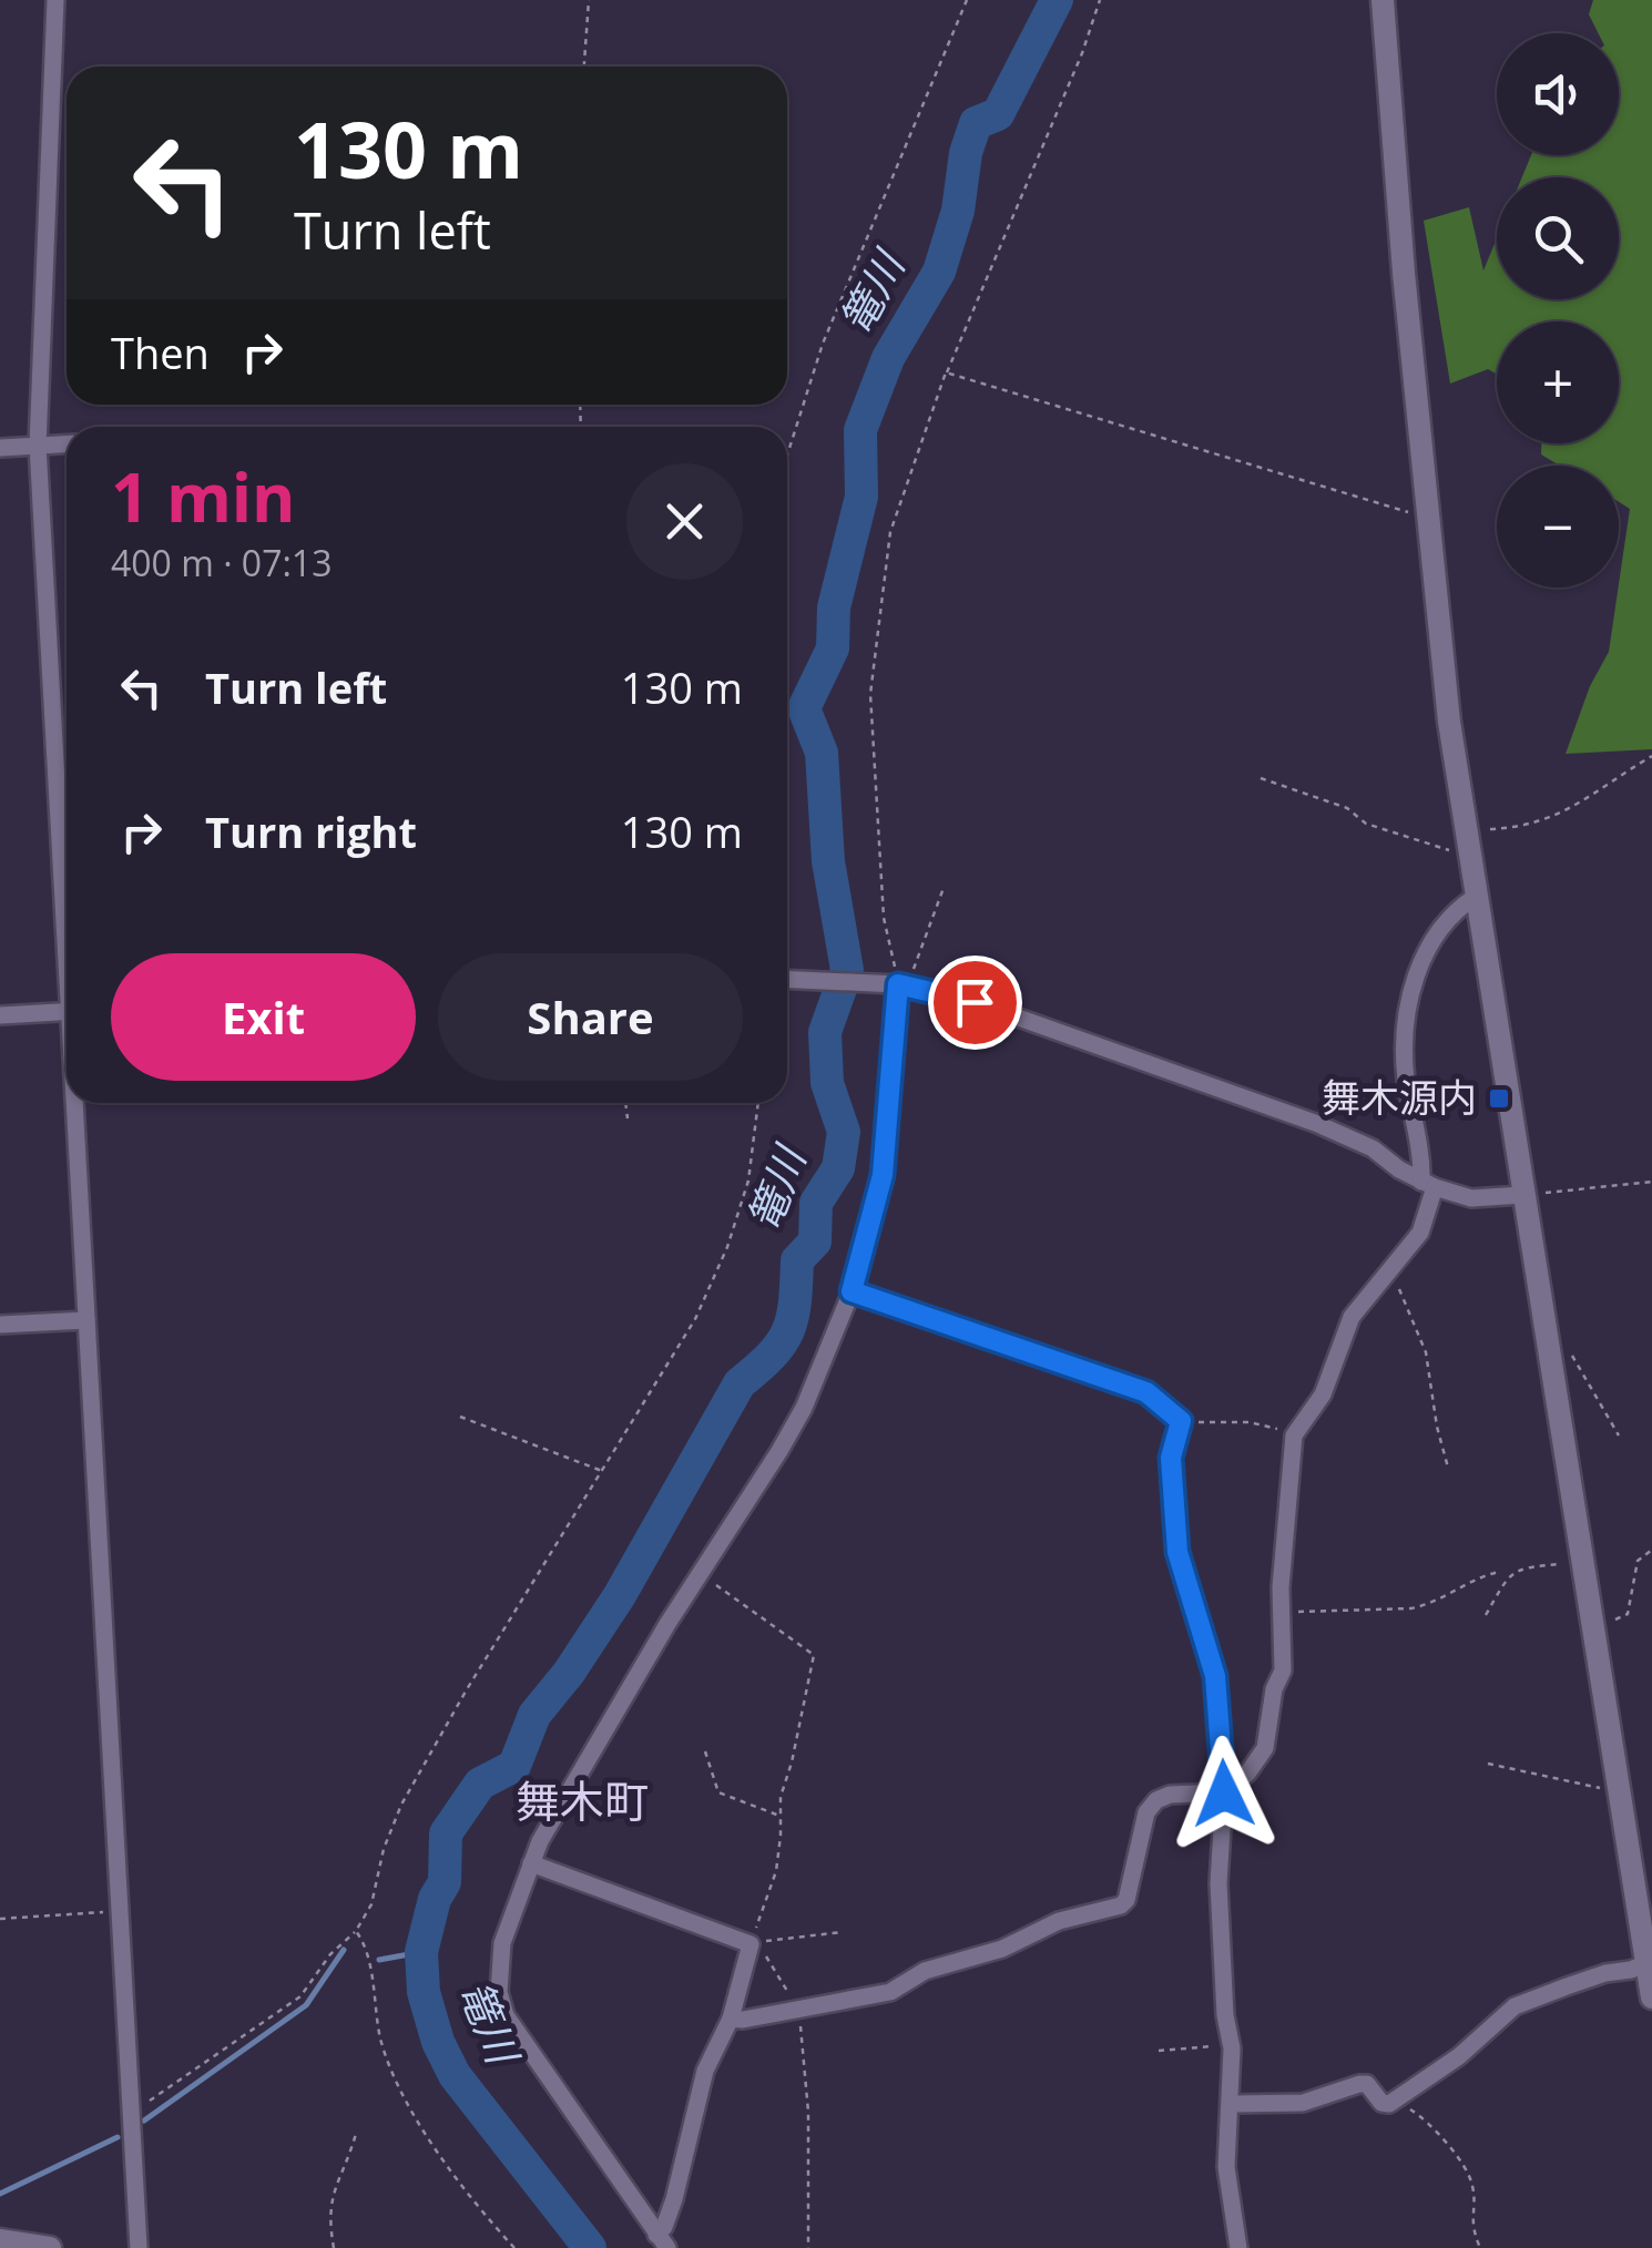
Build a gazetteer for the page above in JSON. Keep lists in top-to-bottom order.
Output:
{
  "districts": ["舞木町"],
  "water": ["篭川"],
  "places": {
    "transit": ["舞木源内"]
  },
  "page": {
    "map_buttons": ["+", "−"],
    "turn": ["130 m", "Turn left"],
    "then": "Then",
    "heading": ["1 min", "400 m · 07:13"],
    "list": [
      {
        "name": "Turn left",
        "value": "130 m"
      },
      {
        "name": "Turn right",
        "value": "130 m"
      }
    ],
    "buttons": ["Exit", "Share"]
  }
}
